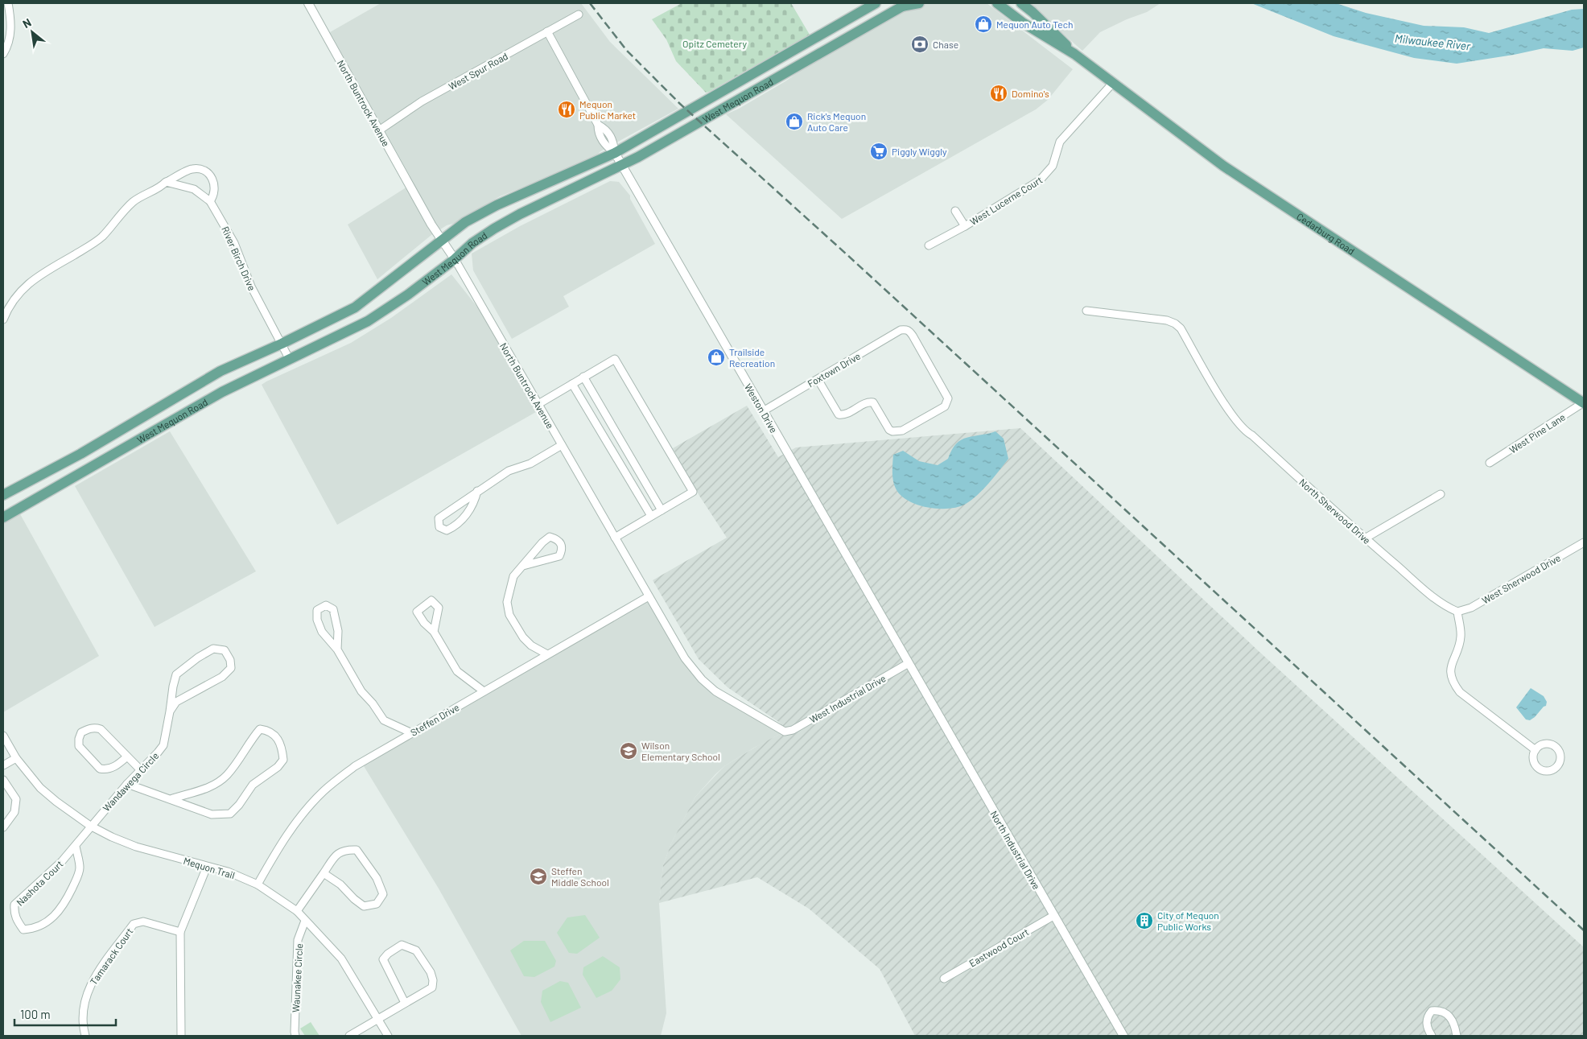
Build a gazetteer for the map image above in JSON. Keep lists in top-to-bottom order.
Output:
{
  "streets": {
    "main road": ["West Mequon Road", "Cedarburg Road"],
    "street": [
      "West Spur Road",
      "North Buntrock Avenue",
      "West Lucerne Court",
      "River Birch Drive",
      "Foxtown Drive",
      "Weston Drive",
      "West Pine Lane",
      "North Sherwood Drive",
      "West Sherwood Drive",
      "West Industrial Drive",
      "Steffen Drive",
      "Wandawega Circle",
      "North Industrial Drive",
      "Mequon Trail",
      "Nashota Court",
      "Eastwood Court",
      "Tamarack Court",
      "Waunakee Circle"
    ]
  },
  "crossings": [
    ["West Spur Road", "North Buntrock Avenue"],
    ["West Mequon Road", "North Buntrock Avenue"],
    ["West Mequon Road", "River Birch Drive"],
    ["West Mequon Road", "Weston Drive"],
    ["North Buntrock Avenue", "West Industrial Drive"],
    ["North Buntrock Avenue", "Steffen Drive"],
    ["West Lucerne Court", "Cedarburg Road"],
    ["Cedarburg Road", "West Pine Lane"],
    ["Foxtown Drive", "Weston Drive"],
    ["Weston Drive", "West Industrial Drive"],
    ["Weston Drive", "North Industrial Drive"],
    ["North Sherwood Drive", "West Sherwood Drive"],
    ["West Industrial Drive", "North Industrial Drive"],
    ["Steffen Drive", "Mequon Trail"],
    ["Wandawega Circle", "Mequon Trail"],
    ["Wandawega Circle", "Nashota Court"],
    ["North Industrial Drive", "Eastwood Court"],
    ["Mequon Trail", "Nashota Court"],
    ["Mequon Trail", "Waunakee Circle"]
  ],
  "water": ["Milwaukee River"],
  "parks": ["Opitz Cemetery"],
  "places": {
    "shop": ["Mequon Auto Tech", "Rick's Mequon Auto Care", "Trailside Recreation"],
    "bank": ["Chase"],
    "restaurant": ["Domino's", "Mequon Public Market"],
    "supermarket": ["Piggly Wiggly"],
    "school or university": ["Wilson Elementary School", "Steffen Middle School"],
    "building": ["City of Mequon Public Works"]
  },
  "scale_bar": "100 m",
  "north": "top left"
}
